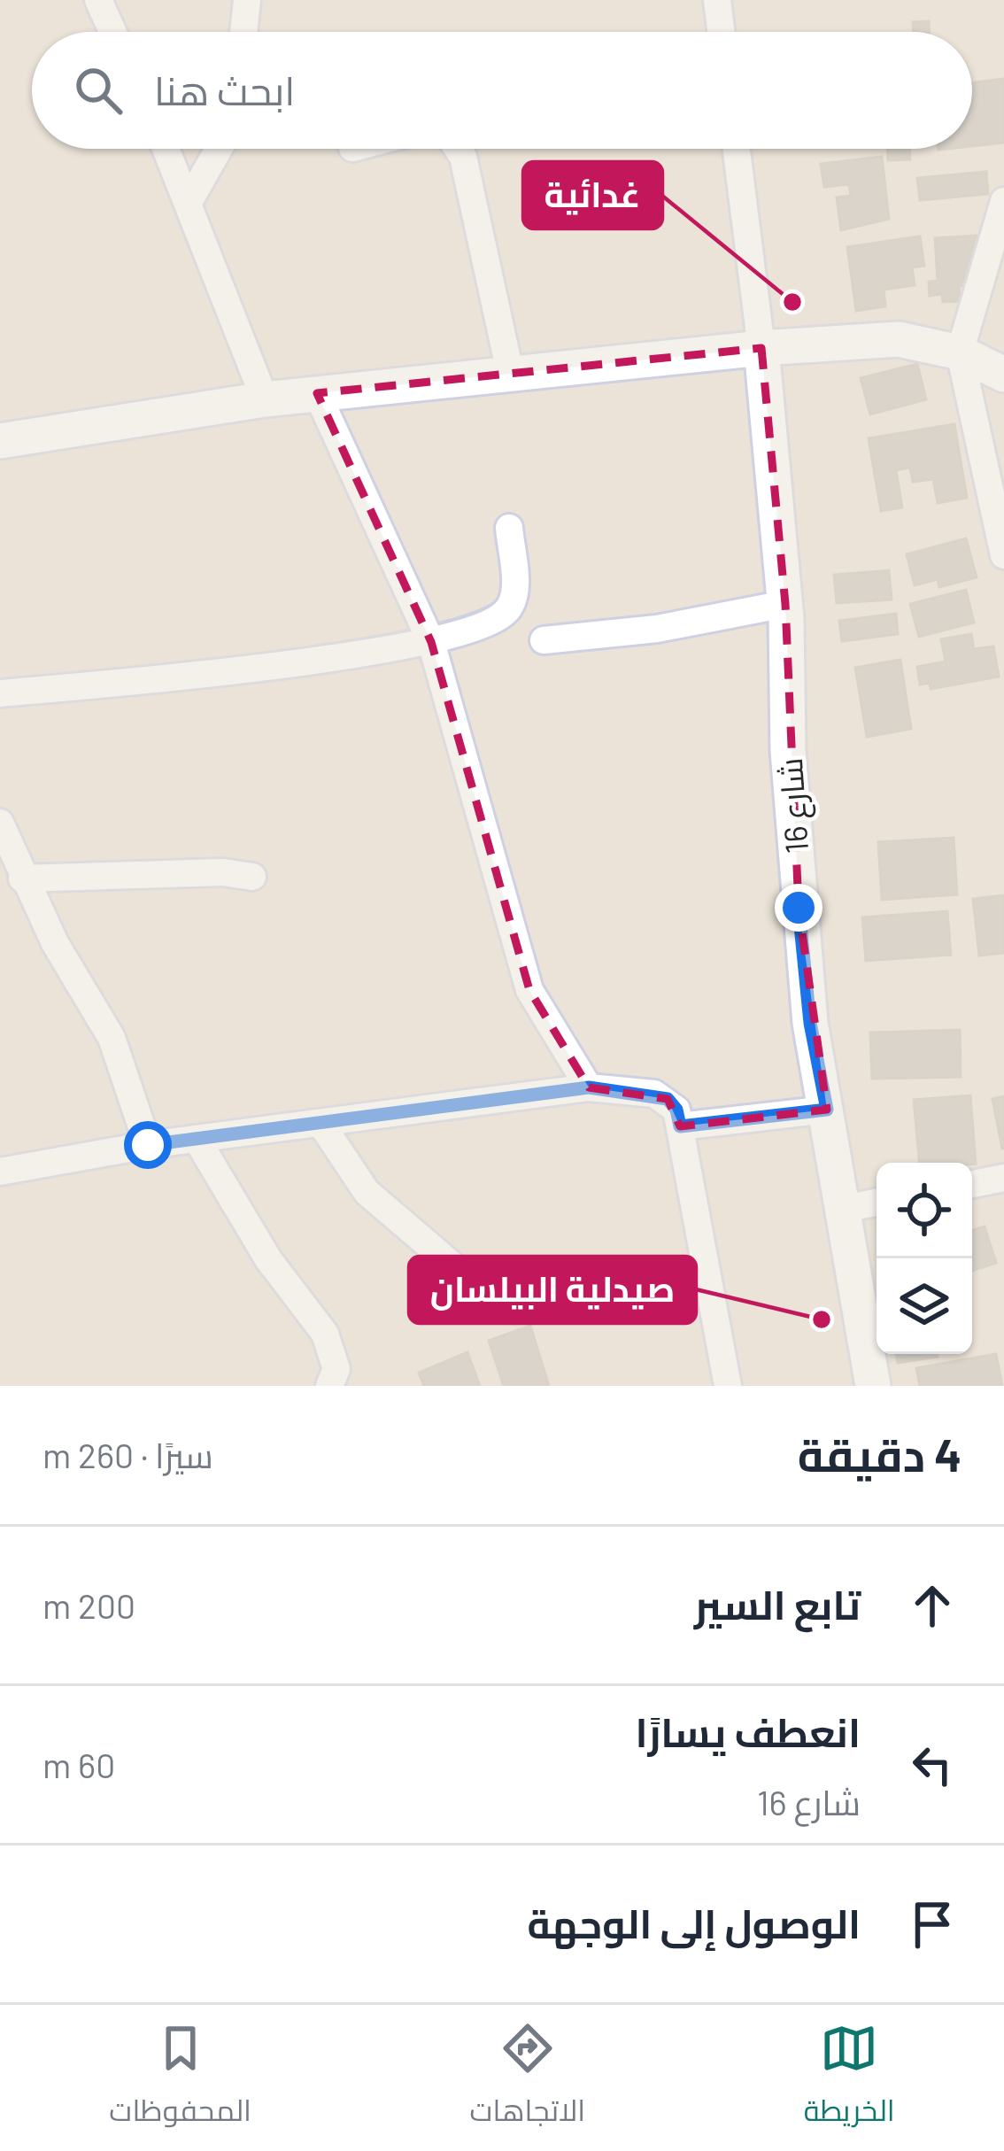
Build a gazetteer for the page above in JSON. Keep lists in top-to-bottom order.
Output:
{
  "streets": {
    "street": ["شارع 16"]
  },
  "places": ["غدائية", "صيدلية البيلسان"],
  "page": {
    "search": "ابحث هنا",
    "heading": ["4 دقيقة", "سيرًا · 260 m"],
    "list": [
      ["تابع السير", "200 m"],
      ["انعطف يسارًا", "شارع 16", "60 m"],
      "الوصول إلى الوجهة"
    ],
    "nav": ["الخريطة", "الاتجاهات", "المحفوظات"]
  }
}
